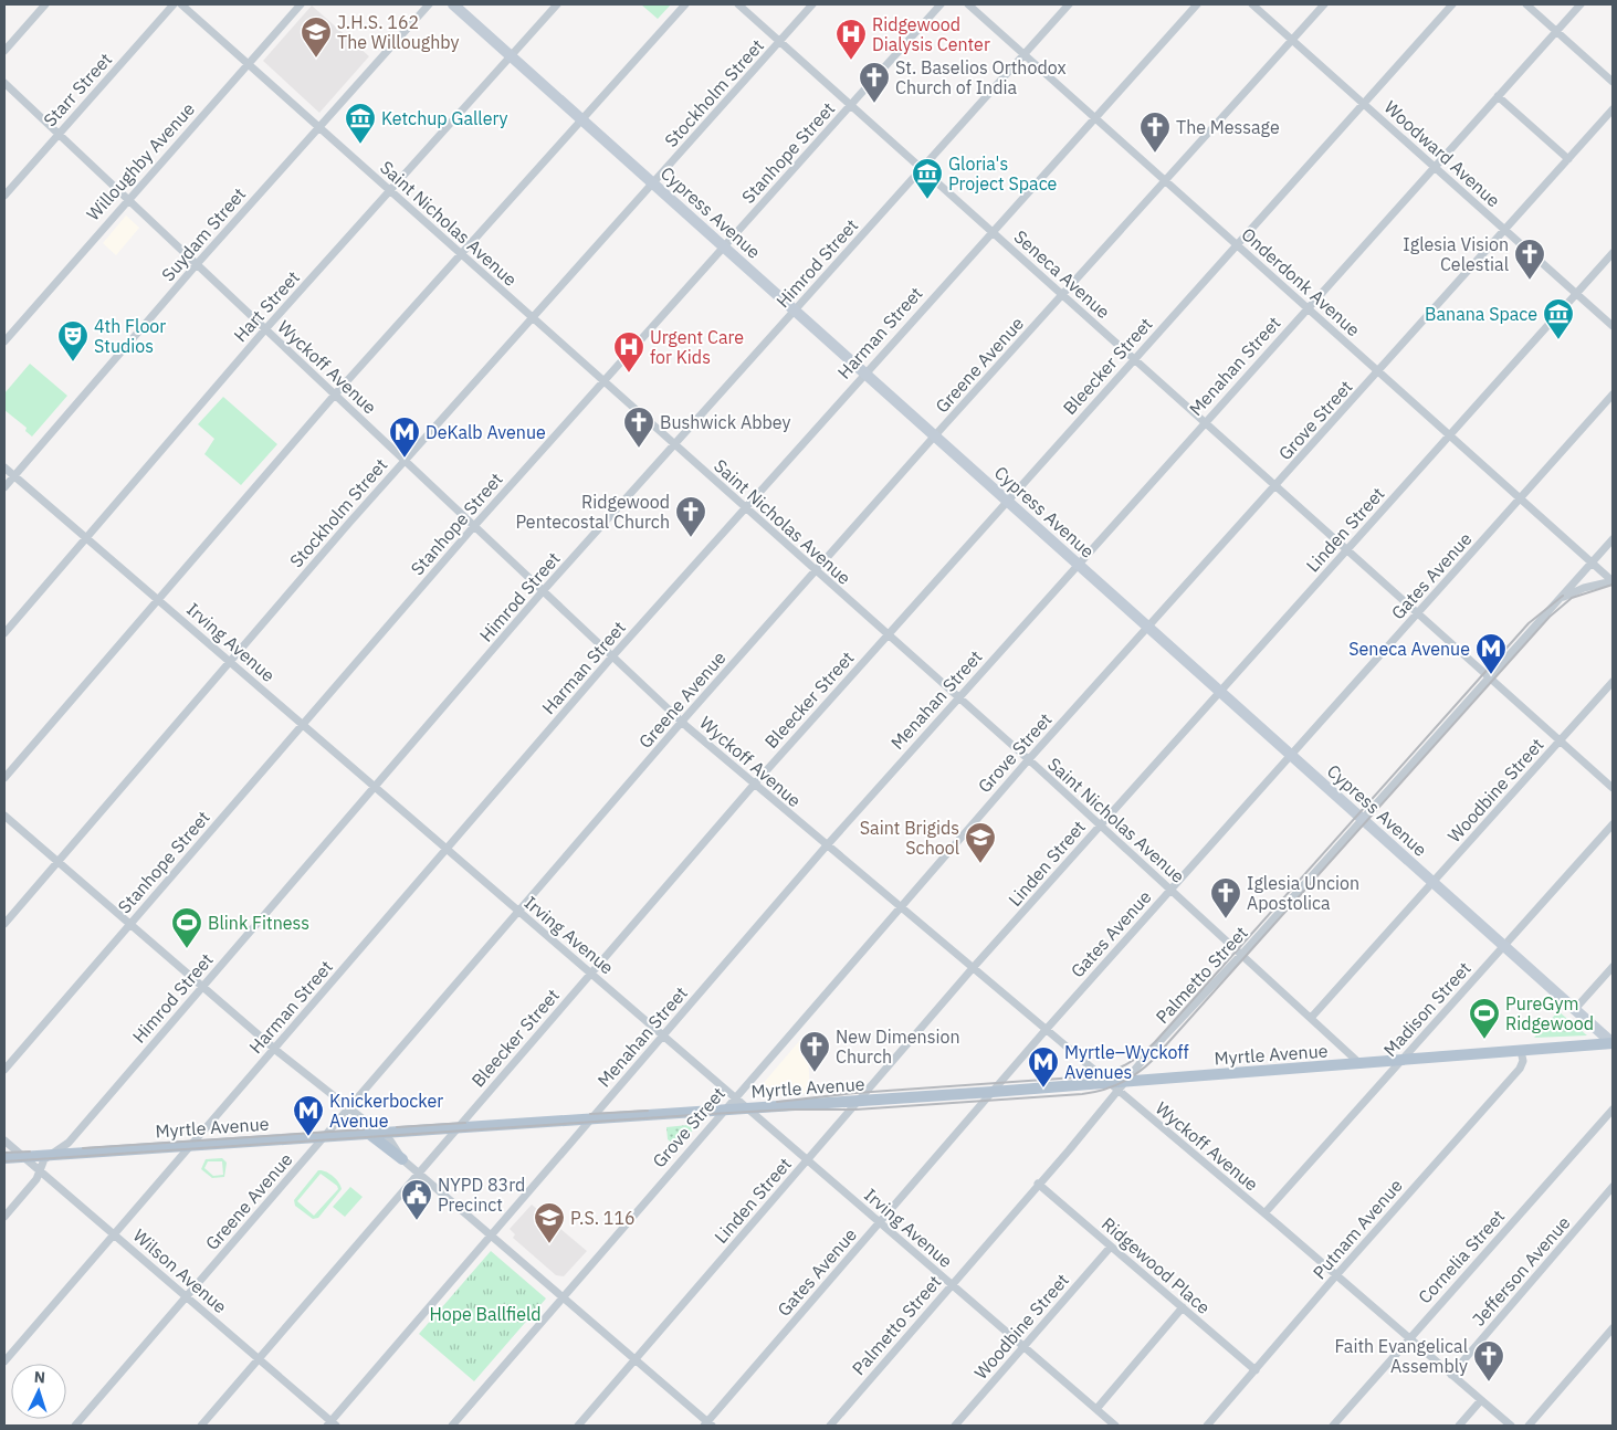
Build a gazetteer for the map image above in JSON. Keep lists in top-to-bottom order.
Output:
{
  "streets": {
    "main road": ["Cypress Avenue", "Myrtle Avenue"],
    "street": [
      "Starr Street",
      "Stockholm Street",
      "Stanhope Street",
      "Woodward Avenue",
      "Willoughby Avenue",
      "Saint Nicholas Avenue",
      "Suydam Street",
      "Himrod Street",
      "Seneca Avenue",
      "Onderdonk Avenue",
      "Hart Street",
      "Harman Street",
      "Greene Avenue",
      "Bleecker Street",
      "Menahan Street",
      "Wyckoff Avenue",
      "Grove Street",
      "Linden Street",
      "Gates Avenue",
      "Irving Avenue",
      "Woodbine Street",
      "Palmetto Street",
      "Madison Street",
      "Putnam Avenue",
      "Cornelia Street",
      "Ridgewood Place",
      "Wilson Avenue",
      "Jefferson Avenue"
    ]
  },
  "crossings": [
    ["Starr Street", "Wyckoff Avenue"],
    ["Stockholm Street", "Cypress Avenue"],
    ["Stockholm Street", "Saint Nicholas Avenue"],
    ["Stockholm Street", "Seneca Avenue"],
    ["Stockholm Street", "Wyckoff Avenue"],
    ["Stockholm Street", "Irving Avenue"],
    ["Stanhope Street", "Cypress Avenue"],
    ["Stanhope Street", "Saint Nicholas Avenue"],
    ["Stanhope Street", "Seneca Avenue"],
    ["Stanhope Street", "Wyckoff Avenue"],
    ["Stanhope Street", "Irving Avenue"],
    ["Woodward Avenue", "Greene Avenue"],
    ["Woodward Avenue", "Bleecker Street"],
    ["Woodward Avenue", "Menahan Street"],
    ["Woodward Avenue", "Grove Street"],
    ["Woodward Avenue", "Linden Street"],
    ["Willoughby Avenue", "Saint Nicholas Avenue"],
    ["Willoughby Avenue", "Wyckoff Avenue"],
    ["Cypress Avenue", "Himrod Street"],
    ["Cypress Avenue", "Hart Street"],
    ["Cypress Avenue", "Harman Street"],
    ["Cypress Avenue", "Greene Avenue"],
    ["Cypress Avenue", "Bleecker Street"],
    ["Cypress Avenue", "Menahan Street"],
    ["Cypress Avenue", "Grove Street"],
    ["Cypress Avenue", "Linden Street"],
    ["Cypress Avenue", "Gates Avenue"],
    ["Cypress Avenue", "Woodbine Street"],
    ["Cypress Avenue", "Palmetto Street"],
    ["Cypress Avenue", "Madison Street"],
    ["Cypress Avenue", "Myrtle Avenue"],
    ["Saint Nicholas Avenue", "Suydam Street"],
    ["Saint Nicholas Avenue", "Himrod Street"],
    ["Saint Nicholas Avenue", "Hart Street"],
    ["Saint Nicholas Avenue", "Harman Street"],
    ["Saint Nicholas Avenue", "Greene Avenue"],
    ["Saint Nicholas Avenue", "Bleecker Street"],
    ["Saint Nicholas Avenue", "Menahan Street"],
    ["Saint Nicholas Avenue", "Grove Street"],
    ["Saint Nicholas Avenue", "Linden Street"],
    ["Saint Nicholas Avenue", "Gates Avenue"],
    ["Saint Nicholas Avenue", "Woodbine Street"],
    ["Saint Nicholas Avenue", "Palmetto Street"],
    ["Saint Nicholas Avenue", "Myrtle Avenue"],
    ["Suydam Street", "Wyckoff Avenue"],
    ["Suydam Street", "Irving Avenue"],
    ["Himrod Street", "Seneca Avenue"],
    ["Himrod Street", "Onderdonk Avenue"],
    ["Himrod Street", "Wyckoff Avenue"],
    ["Himrod Street", "Irving Avenue"],
    ["Himrod Street", "Myrtle Avenue"],
    ["Himrod Street", "Wilson Avenue"],
    ["Seneca Avenue", "Harman Street"],
    ["Seneca Avenue", "Greene Avenue"],
    ["Seneca Avenue", "Bleecker Street"],
    ["Seneca Avenue", "Menahan Street"],
    ["Seneca Avenue", "Grove Street"],
    ["Seneca Avenue", "Linden Street"],
    ["Seneca Avenue", "Gates Avenue"],
    ["Seneca Avenue", "Woodbine Street"],
    ["Seneca Avenue", "Palmetto Street"],
    ["Onderdonk Avenue", "Harman Street"],
    ["Onderdonk Avenue", "Greene Avenue"],
    ["Onderdonk Avenue", "Bleecker Street"],
    ["Onderdonk Avenue", "Menahan Street"],
    ["Onderdonk Avenue", "Grove Street"],
    ["Onderdonk Avenue", "Linden Street"],
    ["Onderdonk Avenue", "Gates Avenue"],
    ["Onderdonk Avenue", "Palmetto Street"],
    ["Hart Street", "Wyckoff Avenue"],
    ["Hart Street", "Irving Avenue"],
    ["Harman Street", "Wyckoff Avenue"],
    ["Harman Street", "Irving Avenue"],
    ["Harman Street", "Myrtle Avenue"],
    ["Harman Street", "Wilson Avenue"],
    ["Greene Avenue", "Wyckoff Avenue"],
    ["Greene Avenue", "Irving Avenue"],
    ["Greene Avenue", "Myrtle Avenue"],
    ["Greene Avenue", "Wilson Avenue"],
    ["Bleecker Street", "Wyckoff Avenue"],
    ["Bleecker Street", "Irving Avenue"],
    ["Bleecker Street", "Myrtle Avenue"],
    ["Bleecker Street", "Wilson Avenue"],
    ["Menahan Street", "Wyckoff Avenue"],
    ["Menahan Street", "Irving Avenue"],
    ["Menahan Street", "Myrtle Avenue"],
    ["Menahan Street", "Wilson Avenue"],
    ["Wyckoff Avenue", "Grove Street"],
    ["Wyckoff Avenue", "Linden Street"],
    ["Wyckoff Avenue", "Gates Avenue"],
    ["Wyckoff Avenue", "Palmetto Street"],
    ["Wyckoff Avenue", "Madison Street"],
    ["Wyckoff Avenue", "Myrtle Avenue"],
    ["Wyckoff Avenue", "Putnam Avenue"],
    ["Wyckoff Avenue", "Cornelia Street"],
    ["Wyckoff Avenue", "Jefferson Avenue"],
    ["Grove Street", "Irving Avenue"],
    ["Grove Street", "Myrtle Avenue"],
    ["Linden Street", "Irving Avenue"],
    ["Linden Street", "Myrtle Avenue"],
    ["Gates Avenue", "Irving Avenue"],
    ["Gates Avenue", "Myrtle Avenue"],
    ["Irving Avenue", "Woodbine Street"],
    ["Irving Avenue", "Palmetto Street"],
    ["Irving Avenue", "Myrtle Avenue"],
    ["Woodbine Street", "Ridgewood Place"],
    ["Palmetto Street", "Myrtle Avenue"],
    ["Palmetto Street", "Ridgewood Place"],
    ["Madison Street", "Myrtle Avenue"],
    ["Myrtle Avenue", "Putnam Avenue"],
    ["Myrtle Avenue", "Wilson Avenue"],
    ["Putnam Avenue", "Ridgewood Place"]
  ],
  "parks": ["Hope Ballfield"],
  "places": {
    "school or university": ["J.H.S. 162 The Willoughby", "Saint Brigids School", "P.S. 116"],
    "hospital": ["Ridgewood Dialysis Center", "Urgent Care for Kids"],
    "church": [
      "St. Baselios Orthodox Church of India",
      "The Message",
      "Iglesia Vision Celestial",
      "Bushwick Abbey",
      "Ridgewood Pentecostal Church",
      "Iglesia Uncion Apostolica",
      "New Dimension Church",
      "Faith Evangelical Assembly"
    ],
    "museum": ["Ketchup Gallery", "Gloria's Project Space", "Banana Space"],
    "theatre": ["4th Floor Studios"],
    "metro station": [
      "DeKalb Avenue",
      "Seneca Avenue",
      "Myrtle–Wyckoff Avenues",
      "Knickerbocker Avenue"
    ],
    "sports": ["Blink Fitness", "PureGym Ridgewood"],
    "public building": ["NYPD 83rd Precinct"]
  },
  "north": "top"
}
